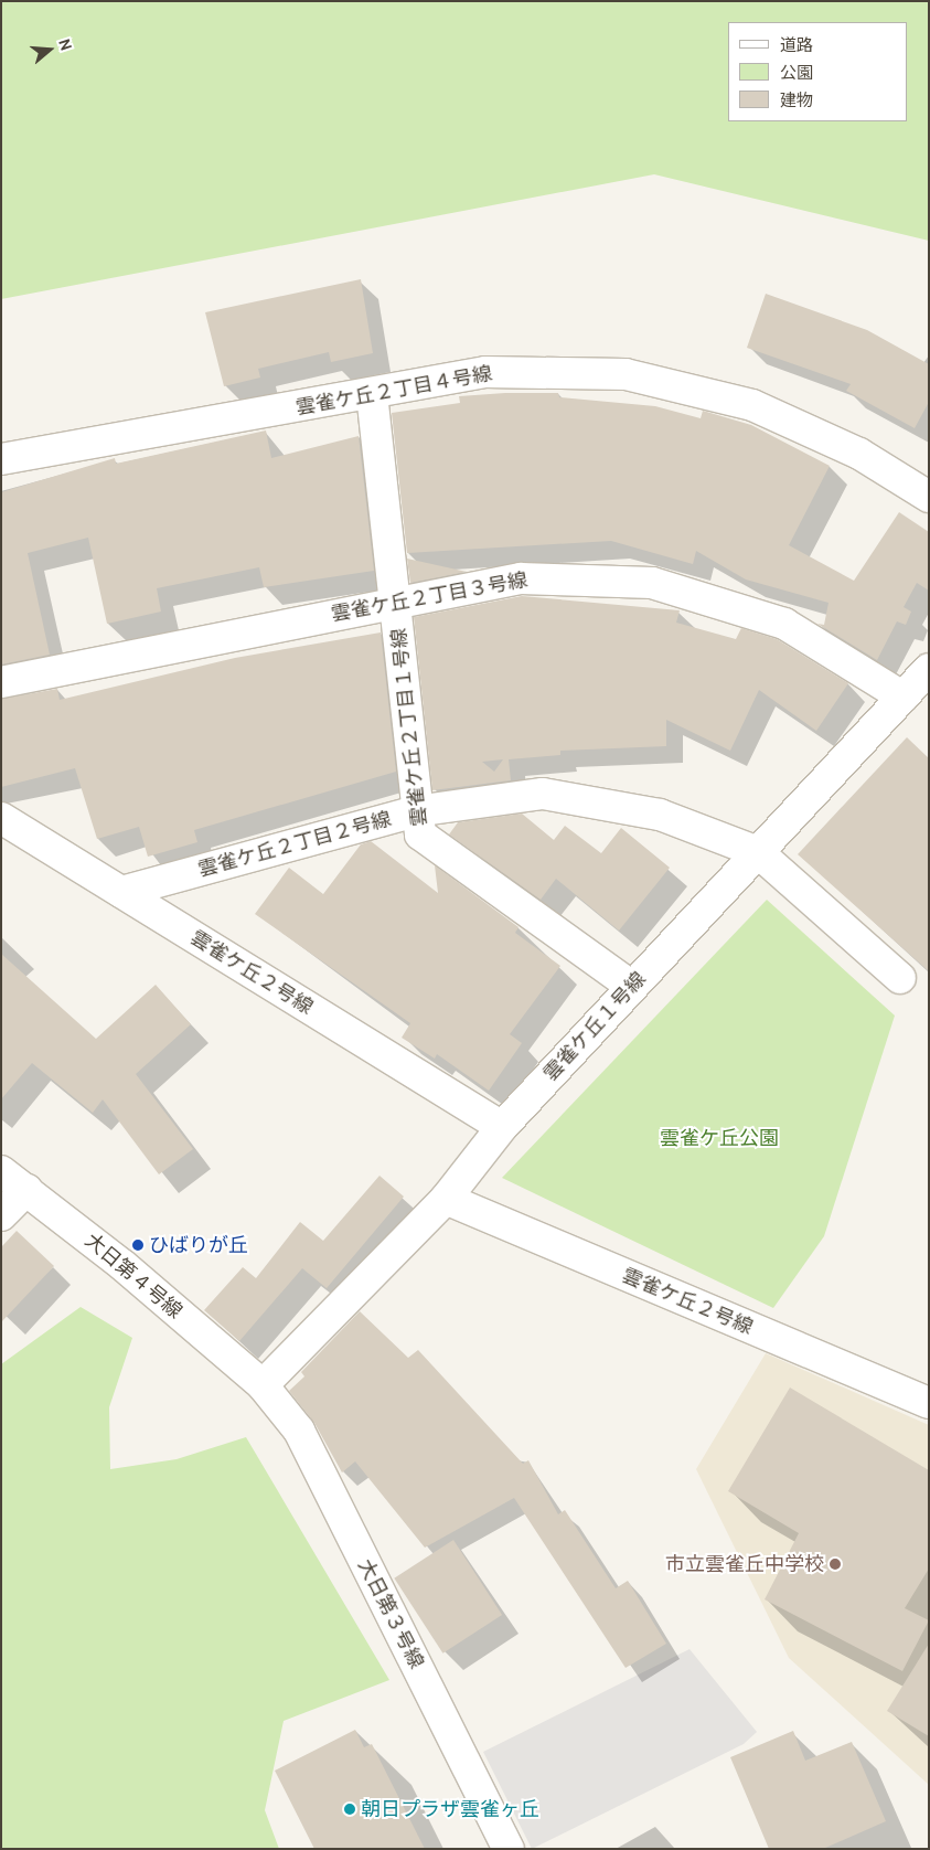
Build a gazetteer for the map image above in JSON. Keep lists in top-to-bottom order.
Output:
{
  "streets": {
    "street": [
      "雲雀ケ丘２丁目４号線",
      "雲雀ケ丘２丁目３号線",
      "雲雀ケ丘２丁目１号線",
      "雲雀ケ丘２丁目２号線",
      "雲雀ケ丘２号線",
      "雲雀ケ丘１号線",
      "大日第４号線",
      "大日第３号線"
    ]
  },
  "crossings": [
    ["雲雀ケ丘２丁目４号線", "雲雀ケ丘２丁目１号線"],
    ["雲雀ケ丘２丁目３号線", "雲雀ケ丘２丁目１号線"],
    ["雲雀ケ丘２丁目３号線", "雲雀ケ丘１号線"],
    ["雲雀ケ丘２丁目１号線", "雲雀ケ丘２丁目２号線"],
    ["雲雀ケ丘２丁目１号線", "雲雀ケ丘１号線"],
    ["雲雀ケ丘２丁目２号線", "雲雀ケ丘２号線"],
    ["雲雀ケ丘２丁目２号線", "雲雀ケ丘１号線"],
    ["雲雀ケ丘２号線", "雲雀ケ丘１号線"],
    ["雲雀ケ丘１号線", "大日第４号線"],
    ["雲雀ケ丘１号線", "大日第３号線"],
    ["大日第４号線", "大日第３号線"]
  ],
  "parks": ["雲雀ケ丘公園"],
  "places": ["ひばりが丘", "市立雲雀丘中学校", "朝日プラザ雲雀ヶ丘"],
  "legend": ["道路", "公園", "建物"],
  "north": "right"
}
